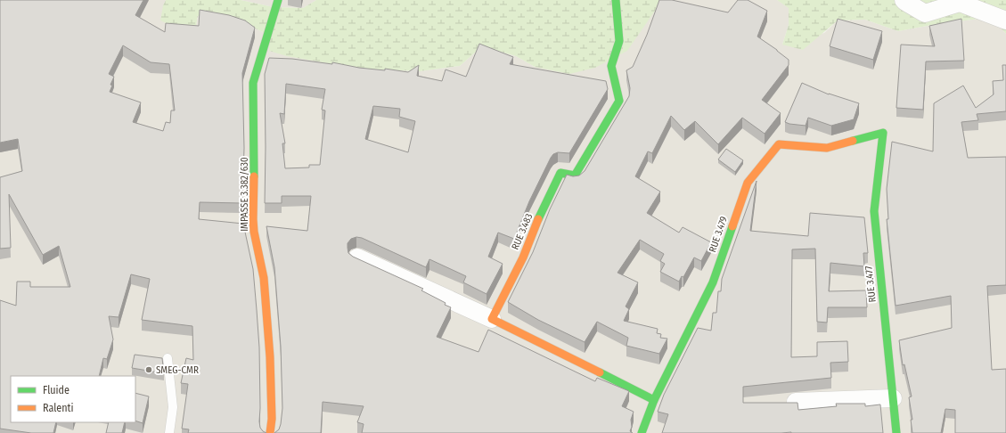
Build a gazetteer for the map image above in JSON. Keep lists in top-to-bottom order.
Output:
{
  "streets": {
    "street": [
      "IMPASSE 3.382/630",
      "RUE 3.483",
      "RUE 3.479",
      "RUE 3.477"
    ]
  },
  "crossings": [
    ["RUE 3.479", "RUE 3.477"]
  ],
  "places": ["SMEG-CMR"],
  "legend": ["Fluide", "Ralenti"]
}
